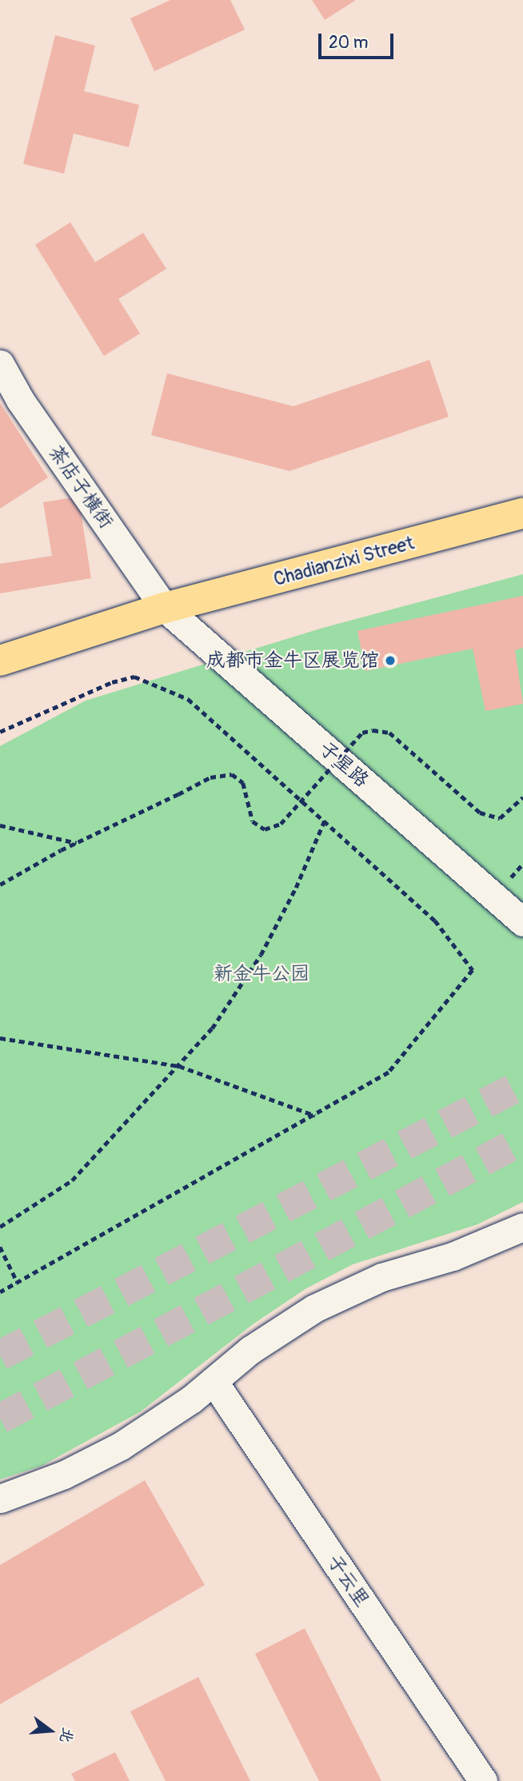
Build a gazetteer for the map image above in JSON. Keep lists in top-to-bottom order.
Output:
{
  "streets": {
    "main road": ["Chadianzixi Street"],
    "street": ["茶店子横街", "子星路", "子云里"]
  },
  "crossings": [
    ["茶店子横街", "Chadianzixi Street"],
    ["茶店子横街", "子星路"],
    ["Chadianzixi Street", "子星路"]
  ],
  "parks": ["新金牛公园"],
  "places": ["成都市金牛区展览馆"],
  "scale_bar": "20 m",
  "north": "right"
}
